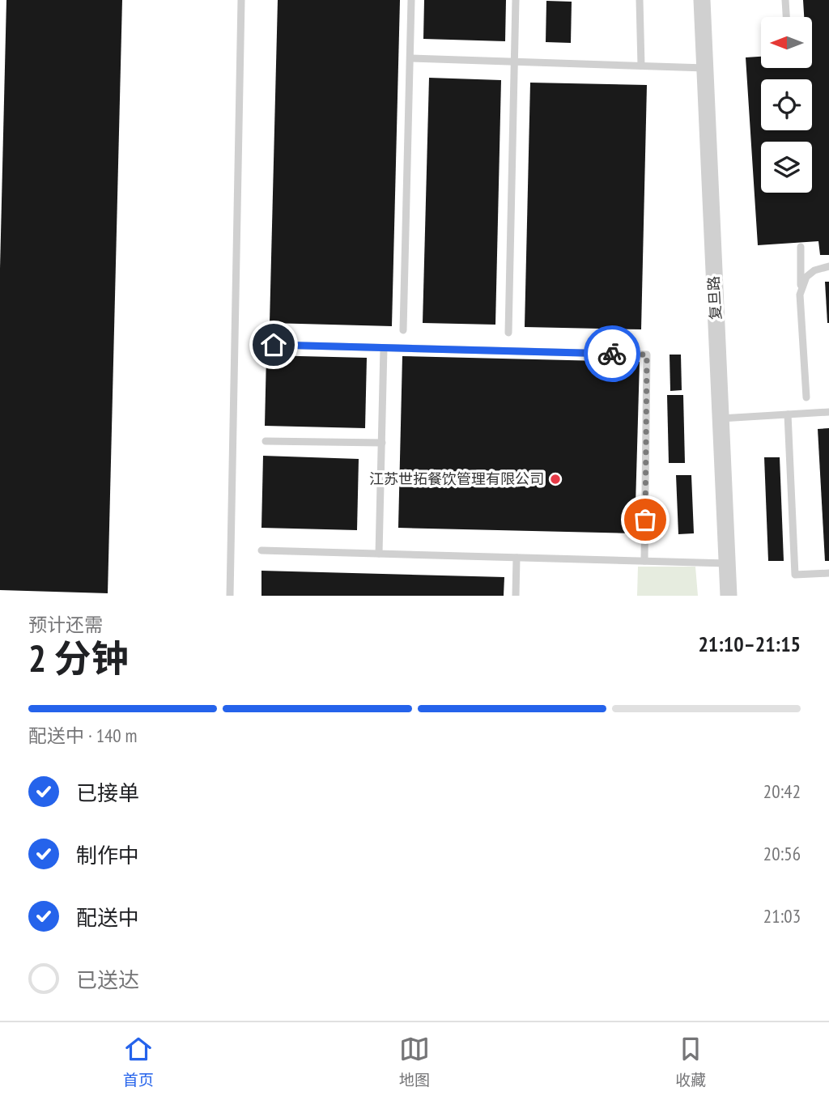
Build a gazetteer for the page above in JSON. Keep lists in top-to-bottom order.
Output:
{
  "streets": {
    "street": ["复旦路"]
  },
  "places": ["江苏世拓餐饮管理有限公司"],
  "north": "left",
  "page": {
    "heading": ["2 分钟", "预计还需", "21:10–21:15"],
    "bar": "配送中 · 140 m",
    "list": [
      ["已接单", "20:42"],
      ["制作中", "20:56"],
      ["配送中", "21:03"],
      "已送达"
    ],
    "tabs": ["首页", "地图", "收藏"]
  }
}
